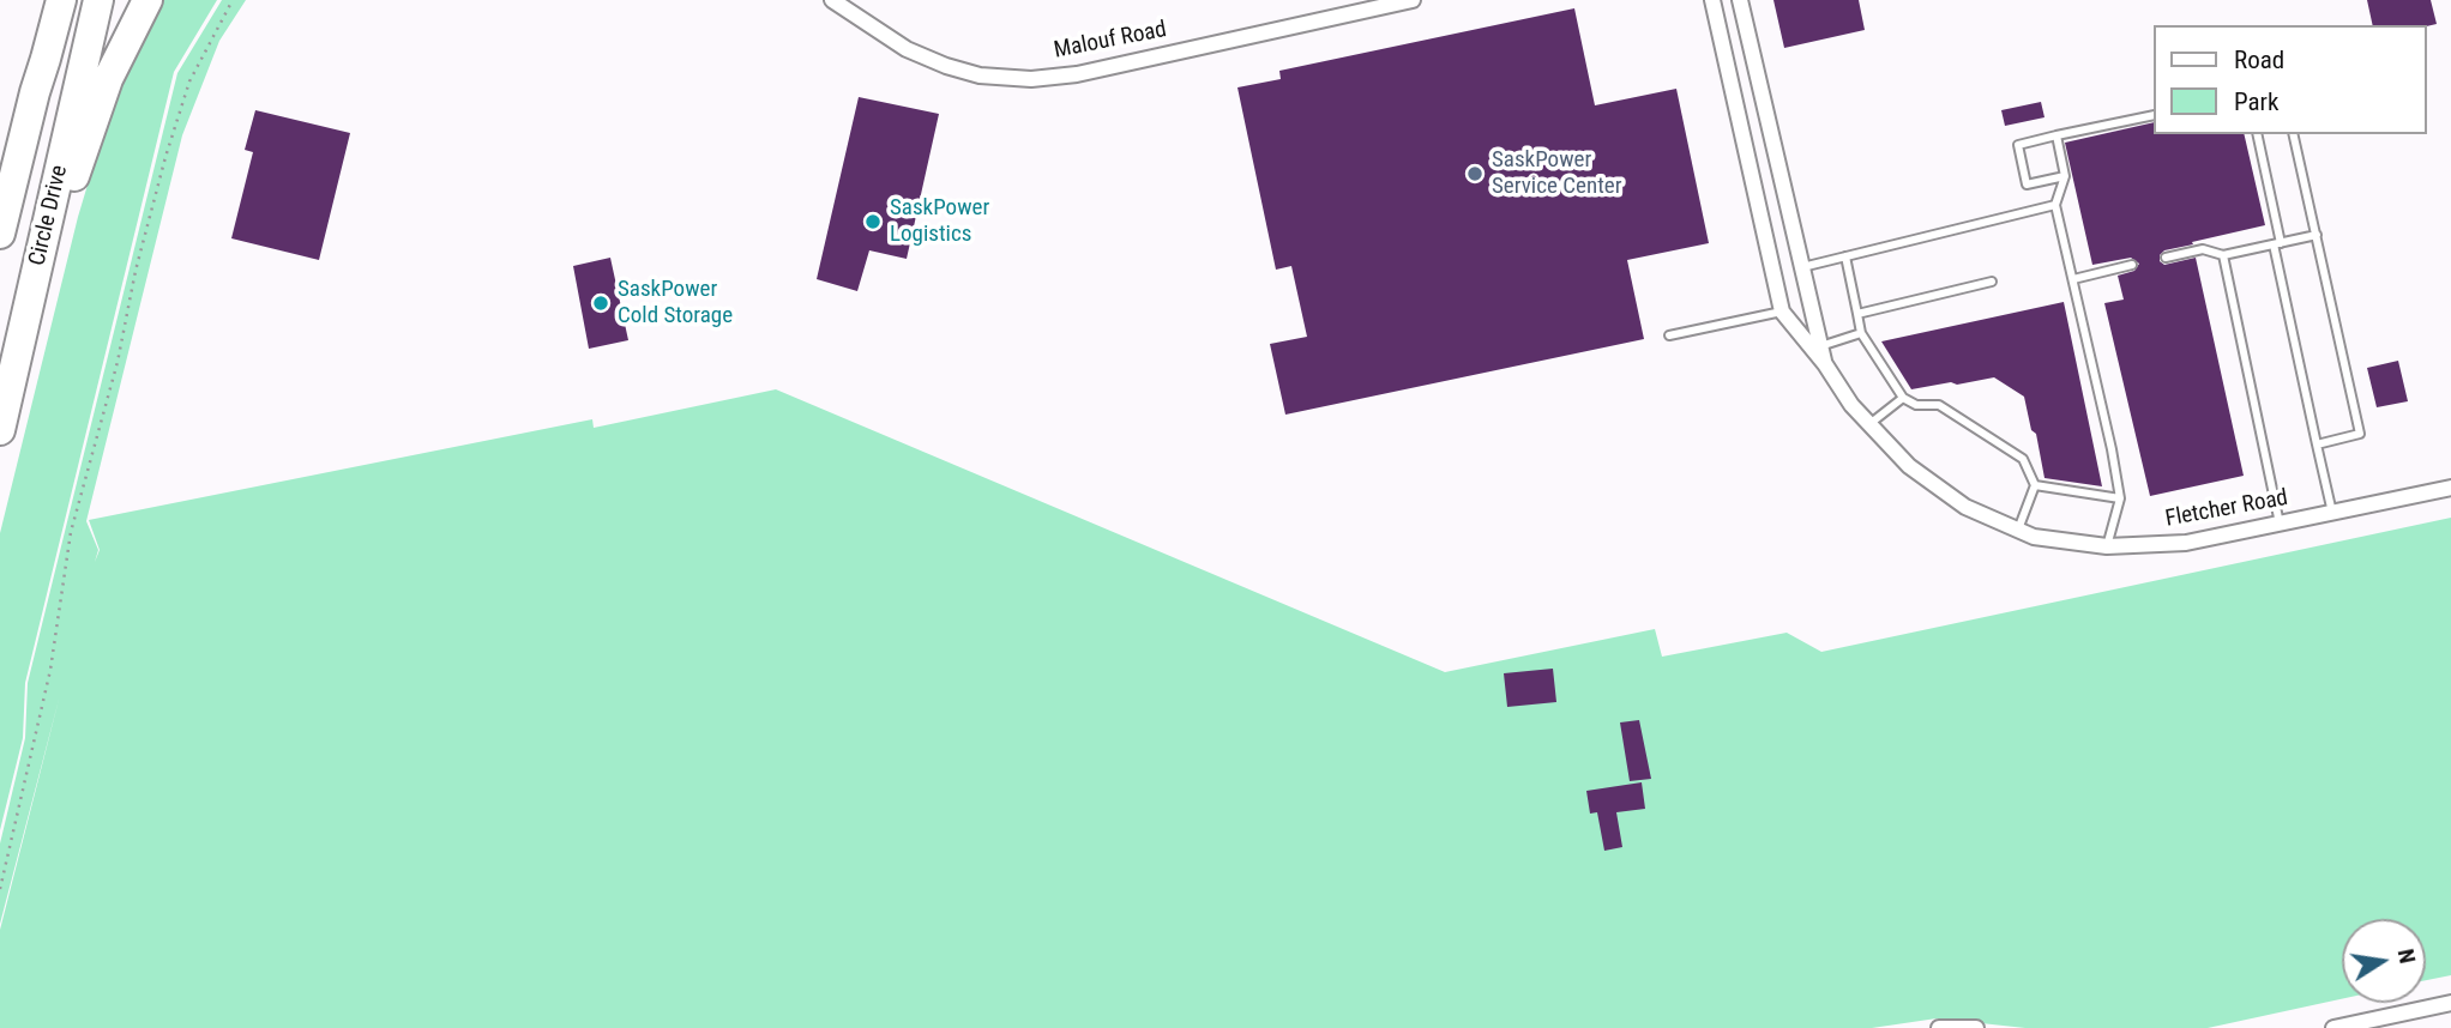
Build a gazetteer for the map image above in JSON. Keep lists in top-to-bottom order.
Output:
{
  "streets": {
    "highway": ["Circle Drive"],
    "street": ["Malouf Road", "Fletcher Road"]
  },
  "places": ["SaskPower Service Center", "SaskPower Logistics", "SaskPower Cold Storage"],
  "legend": ["Road", "Park"],
  "north": "right"
}
